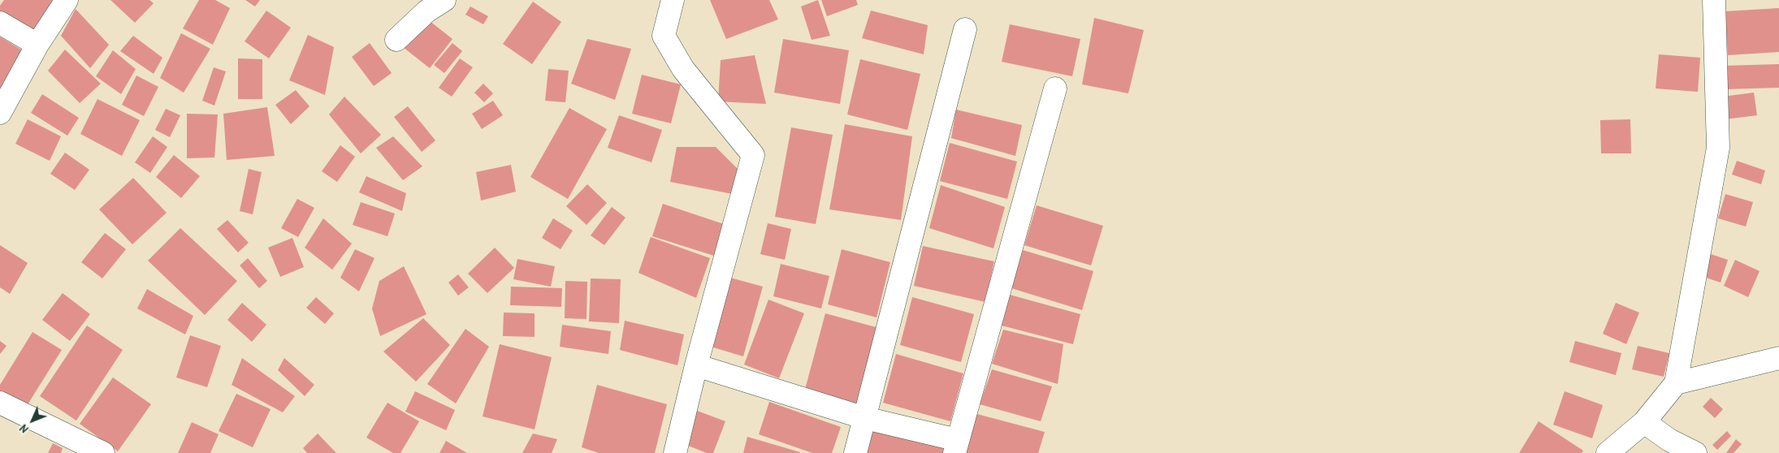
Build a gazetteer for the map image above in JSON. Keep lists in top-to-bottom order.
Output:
{
  "north": "bottom left"
}
